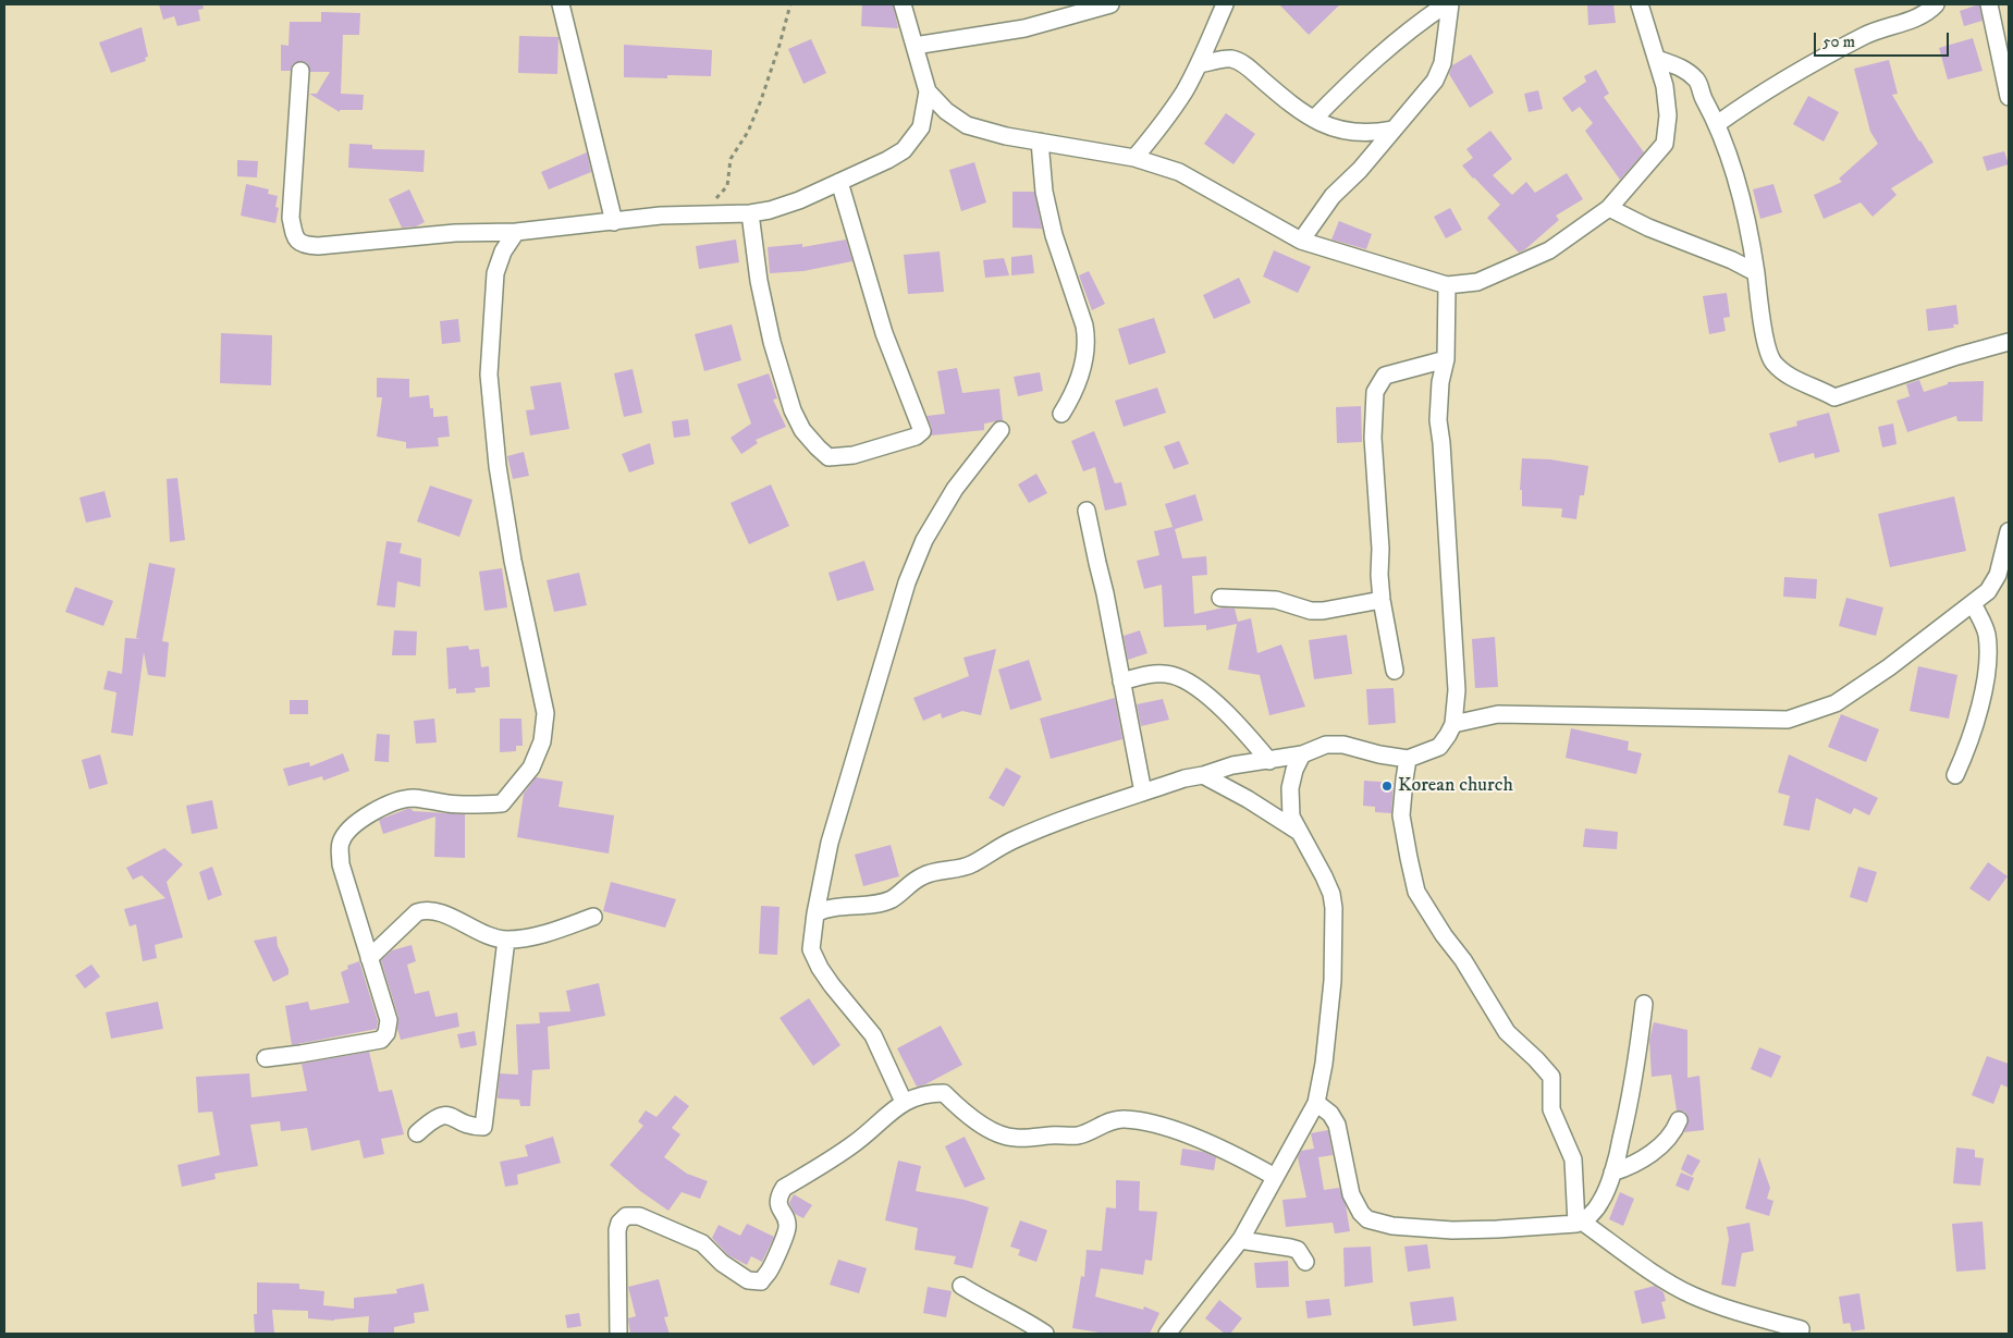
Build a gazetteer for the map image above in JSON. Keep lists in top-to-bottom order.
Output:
{
  "places": ["Korean church"],
  "scale_bar": "50 m"
}
